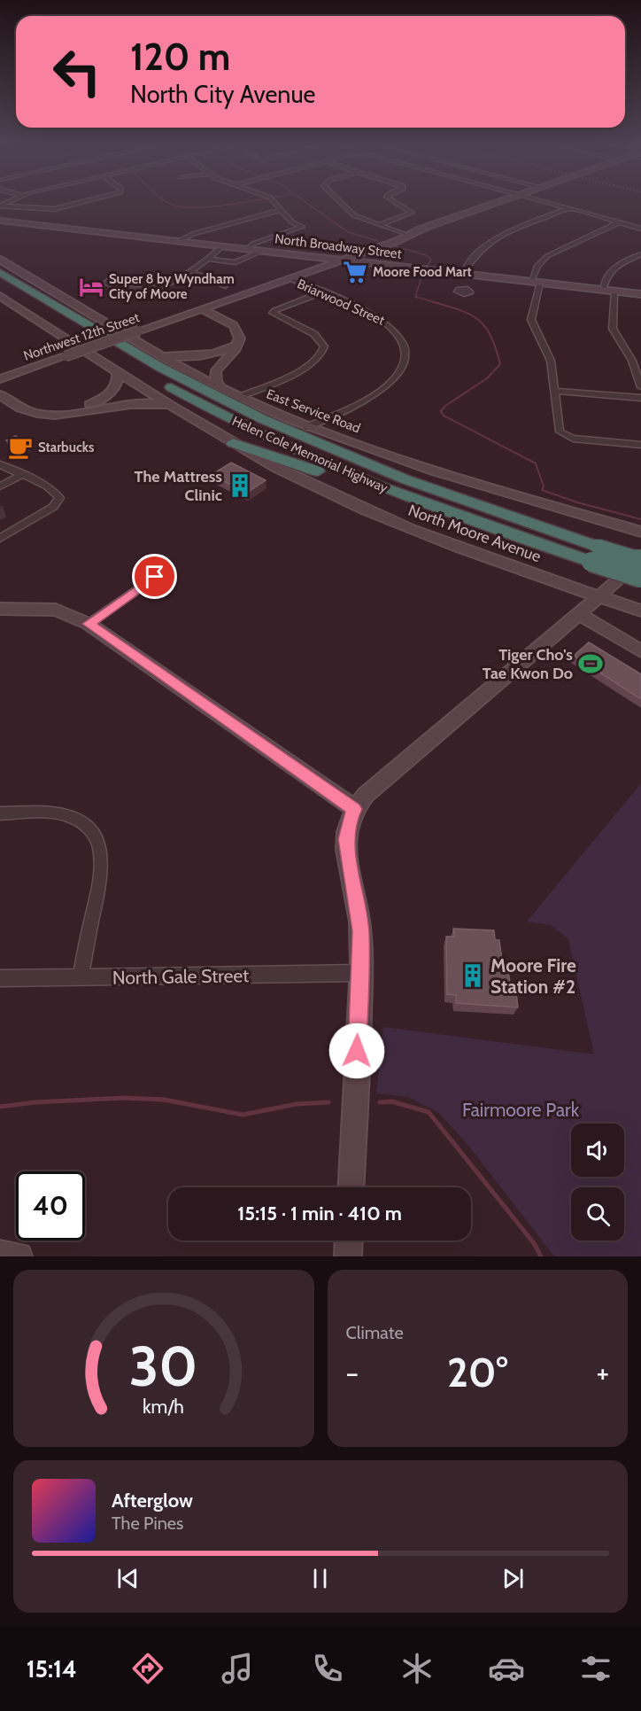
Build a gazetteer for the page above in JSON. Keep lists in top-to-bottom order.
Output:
{
  "streets": {
    "highway": ["Helen Cole Memorial Highway"],
    "main road": [
      "North Broadway Street",
      "Northwest 12th Street",
      "East Service Road",
      "North Moore Avenue"
    ],
    "street": ["Briarwood Street", "North Gale Street"]
  },
  "crossings": [
    ["North Broadway Street", "Northwest 12th Street"],
    ["Briarwood Street", "Northwest 12th Street"],
    ["Briarwood Street", "East Service Road"]
  ],
  "parks": ["Fairmoore Park"],
  "places": {
    "supermarket": ["Moore Food Mart"],
    "hotel": ["Super 8 by Wyndham City of Moore"],
    "cafe": ["Starbucks"],
    "building": ["The Mattress Clinic", "Moore Fire Station #2"],
    "sports": ["Tiger Cho's Tae Kwon Do"]
  },
  "page": {
    "turn": ["120 m", "North City Avenue"],
    "limit": "40",
    "trip": "15:15 · 1 min · 410 m",
    "tile": "Climate",
    "heat": ["−", "20°", "+"],
    "song": ["Afterglow", "The Pines"],
    "tabs": "15:14",
    "gauge": ["30", "km/h"]
  }
}
